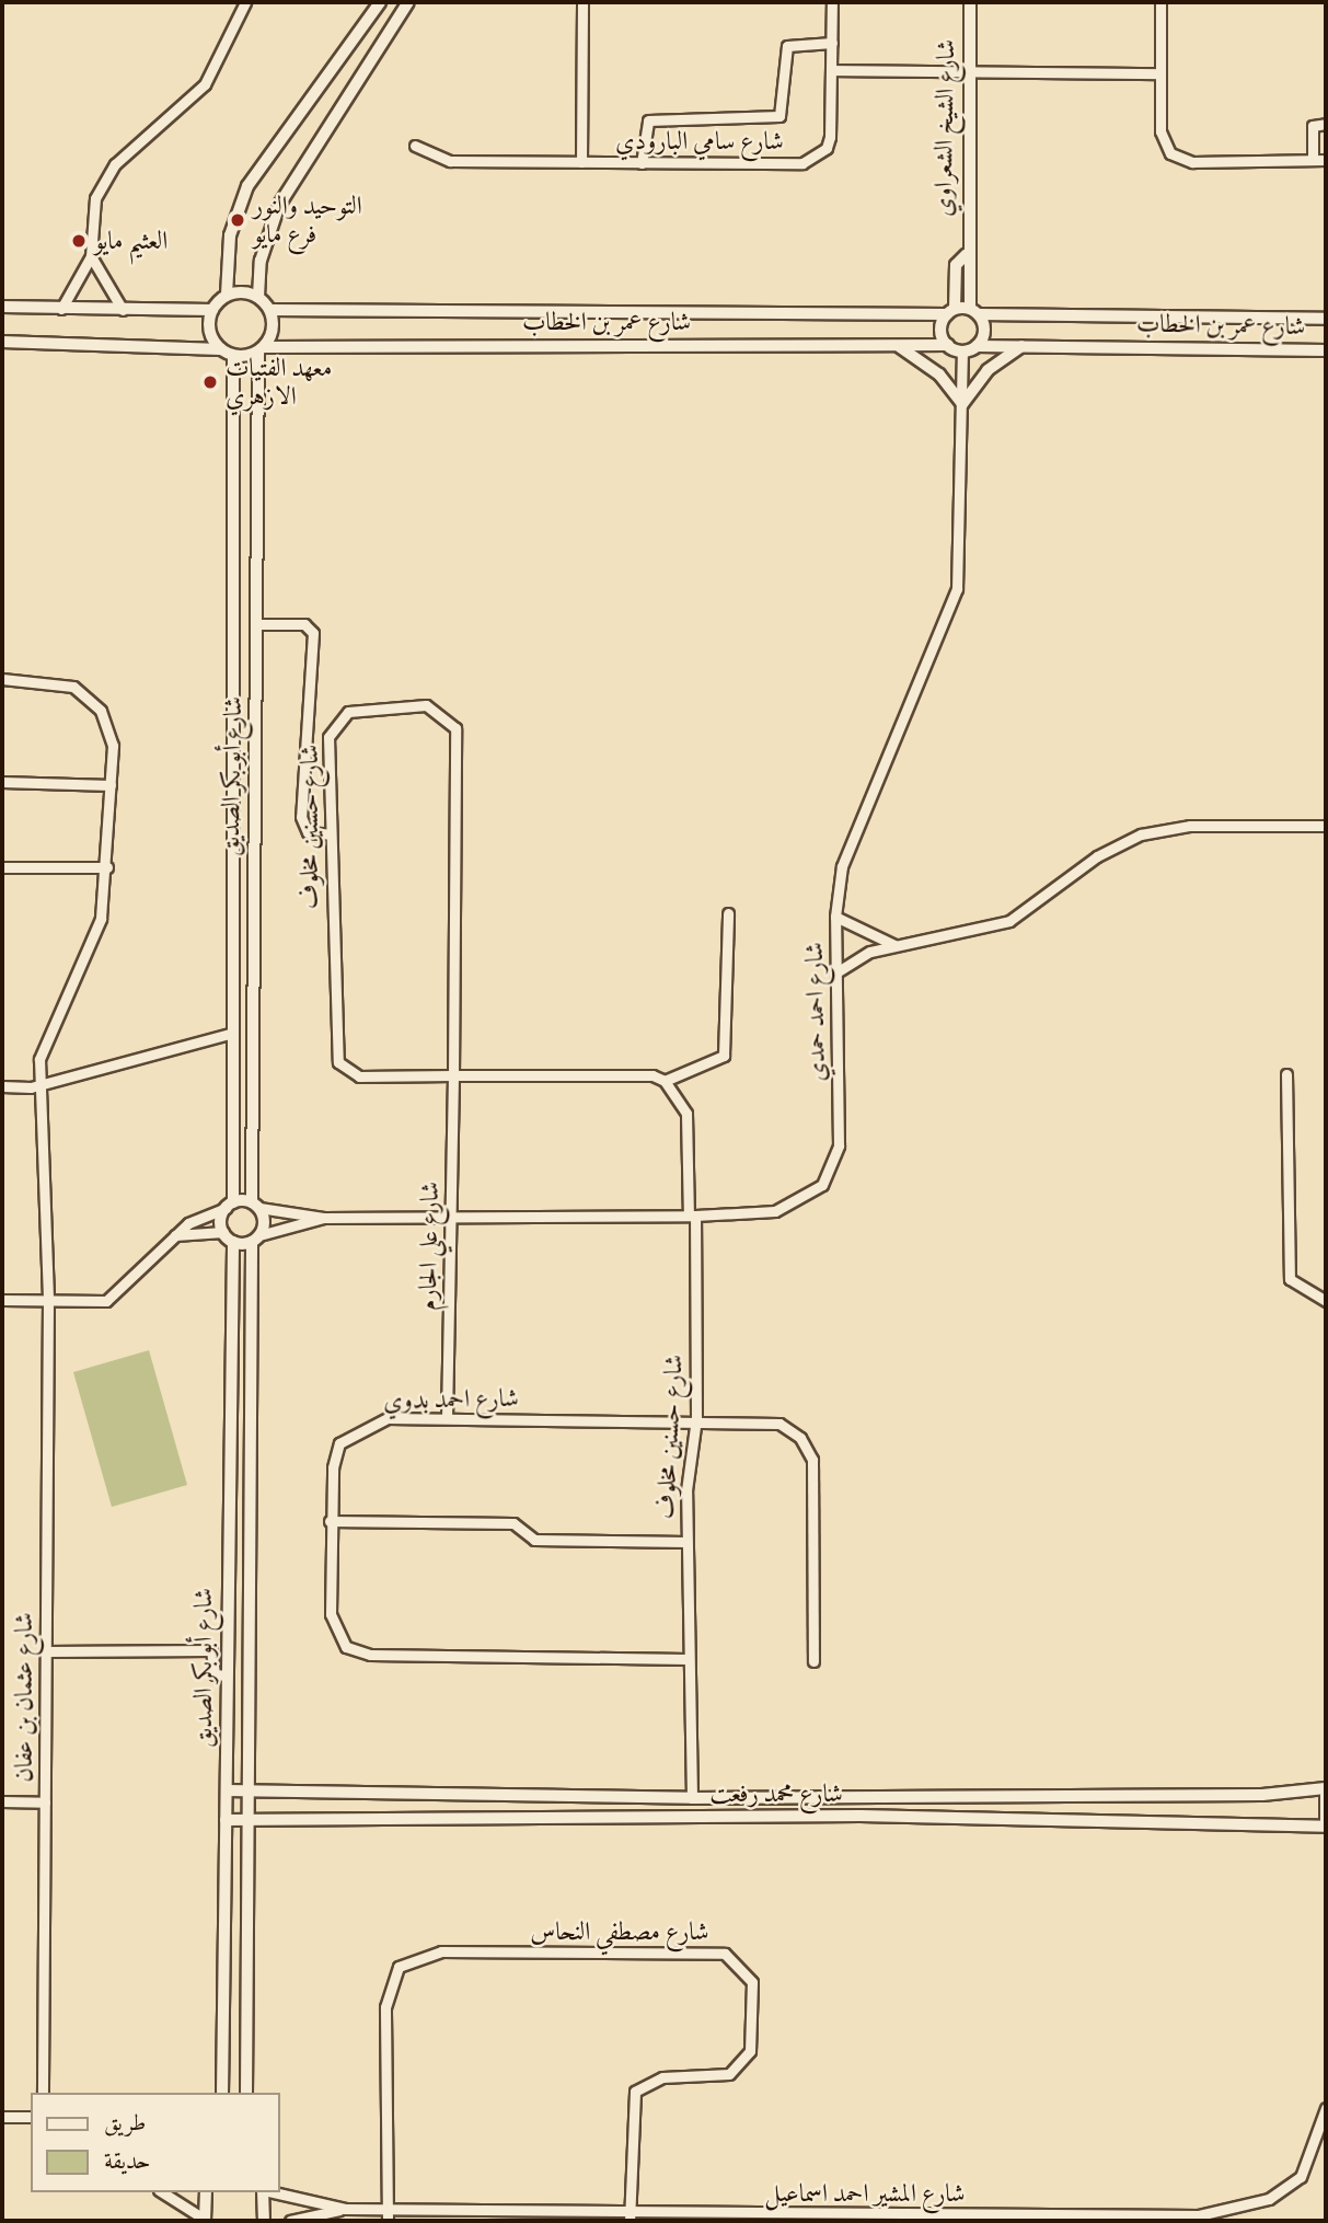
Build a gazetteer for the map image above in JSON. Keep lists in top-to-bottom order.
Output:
{
  "streets": {
    "street": [
      "شارع الشيخ الشعراوي",
      "شارع سامي البارودي",
      "شارع عمر بن الخطاب",
      "شارع أبو بكر الصديق",
      "شارع حسنين مخلوف",
      "شارع احمد حمدي",
      "شارع علي الجارم",
      "شارع احمد بدوي",
      "شارع عثمان بن عفان",
      "شارع محمد رفعت",
      "شارع مصطفي النحاس",
      "شارع المشير احمد اسماعيل"
    ]
  },
  "crossings": [
    ["شارع الشيخ الشعراوي", "شارع عمر بن الخطاب"],
    ["شارع الشيخ الشعراوي", "شارع احمد حمدي"],
    ["شارع عمر بن الخطاب", "شارع أبو بكر الصديق"],
    ["شارع عمر بن الخطاب", "شارع احمد حمدي"],
    ["شارع أبو بكر الصديق", "شارع احمد حمدي"],
    ["شارع أبو بكر الصديق", "شارع محمد رفعت"],
    ["شارع حسنين مخلوف", "شارع احمد حمدي"],
    ["شارع حسنين مخلوف", "شارع علي الجارم"],
    ["شارع حسنين مخلوف", "شارع احمد بدوي"],
    ["شارع حسنين مخلوف", "شارع محمد رفعت"],
    ["شارع احمد حمدي", "شارع علي الجارم"],
    ["شارع علي الجارم", "شارع احمد بدوي"],
    ["شارع مصطفي النحاس", "شارع المشير احمد اسماعيل"]
  ],
  "places": ["التوحيد والنور فرع مايو", "العثيم مايو", "معهد الفتيات الازهري"],
  "legend": ["طريق", "حديقة"]
}
